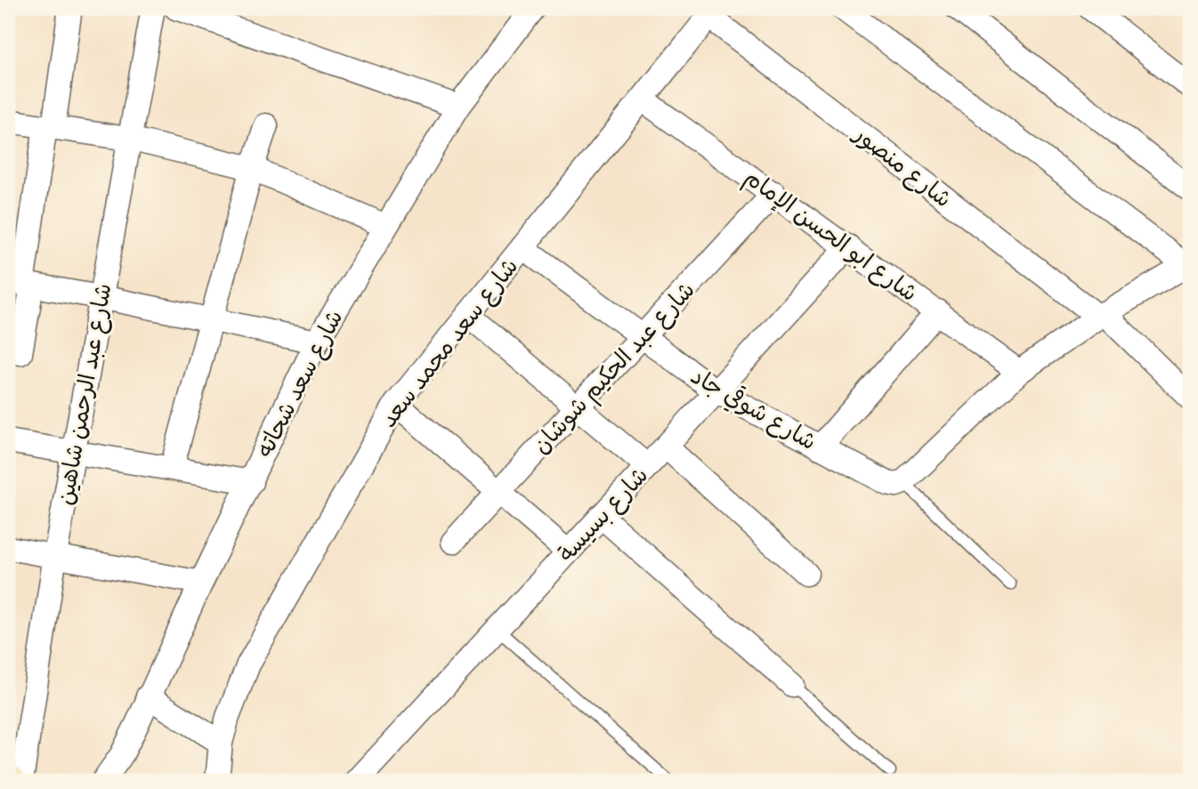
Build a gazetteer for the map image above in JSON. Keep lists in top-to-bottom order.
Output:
{
  "streets": {
    "street": [
      "شارع منصور",
      "شارع ابو الحسن الإمام",
      "شارع سعد محمد سعد",
      "شارع عبد الحكيم شوشان",
      "شارع سعد شحاته",
      "شارع عبد الرحمن شاهين",
      "شارع شوقي جاد",
      "شارع بسيسة"
    ]
  },
  "crossings": [
    ["شارع منصور", "شارع سعد محمد سعد"],
    ["شارع ابو الحسن الإمام", "شارع سعد محمد سعد"],
    ["شارع ابو الحسن الإمام", "شارع عبد الحكيم شوشان"],
    ["شارع ابو الحسن الإمام", "شارع بسيسة"],
    ["شارع سعد محمد سعد", "شارع شوقي جاد"],
    ["شارع عبد الحكيم شوشان", "شارع شوقي جاد"],
    ["شارع شوقي جاد", "شارع بسيسة"]
  ]
}
